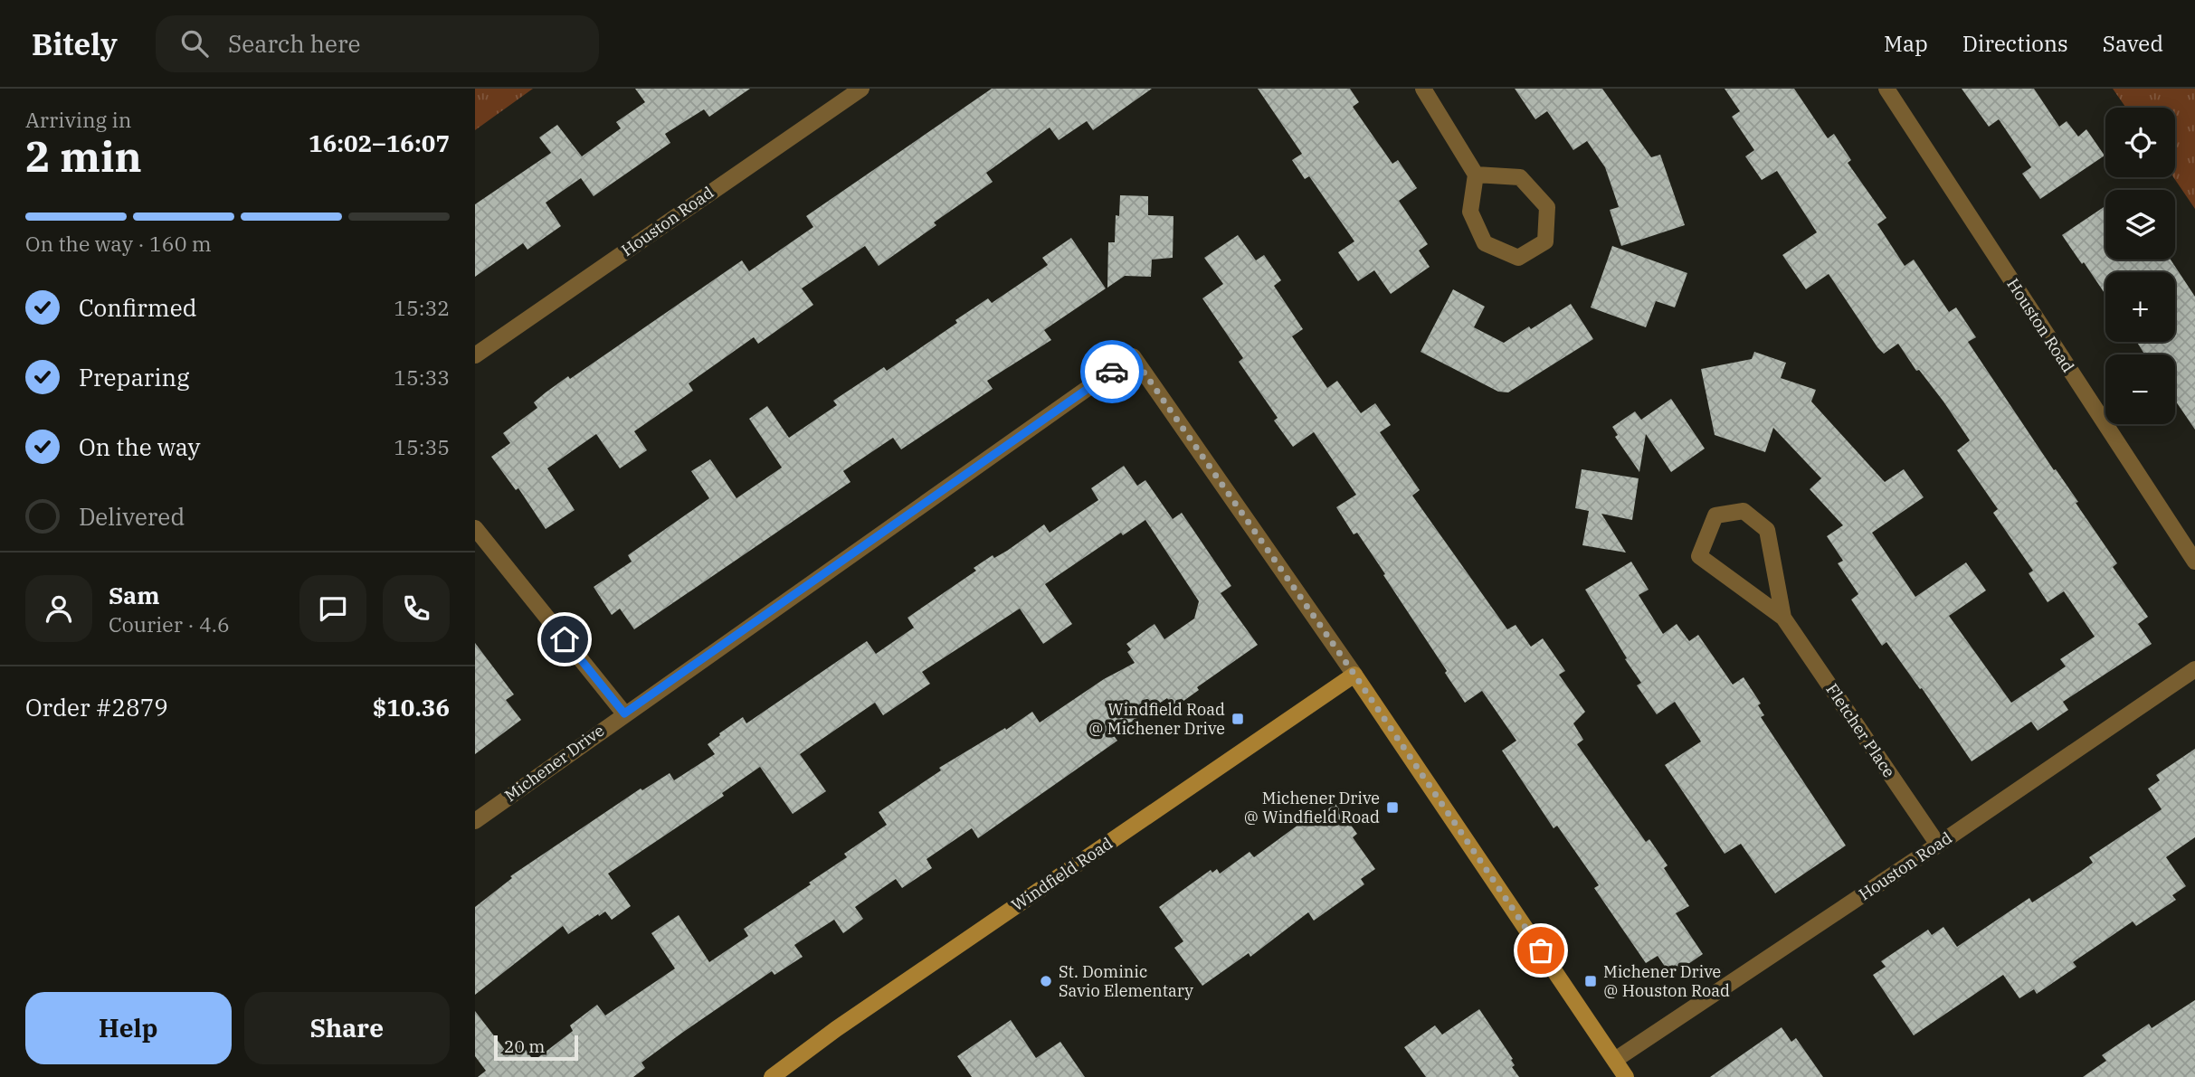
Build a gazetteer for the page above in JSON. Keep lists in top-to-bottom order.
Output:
{
  "streets": {
    "street": [
      "Houston Road",
      "Fletcher Place",
      "Michener Drive",
      "Windfield Road"
    ]
  },
  "crossings": [
    ["Houston Road", "Fletcher Place"],
    ["Houston Road", "Michener Drive"],
    ["Michener Drive", "Windfield Road"]
  ],
  "places": {
    "transit": ["Windfield Road @ Michener Drive", "Michener Drive @ Windfield Road", "Michener Drive @ Houston Road"],
    "other": ["St. Dominic Savio Elementary"]
  },
  "scale_bar": "20 m",
  "page": {
    "header": "Bitely",
    "search": "Search here",
    "nav": ["Map", "Directions", "Saved"],
    "heading": ["2 min", "Arriving in", "16:02–16:07"],
    "panel": [
      "Sam",
      "Courier · 4.6",
      "Order #2879",
      "$10.36"
    ],
    "map_buttons": ["+", "−"],
    "bar": "On the way · 160 m",
    "list": [
      ["Confirmed", "15:32"],
      ["Preparing", "15:33"],
      ["On the way", "15:35"],
      "Delivered"
    ],
    "buttons": ["Help", "Share"],
    "scale": "20 m"
  }
}
